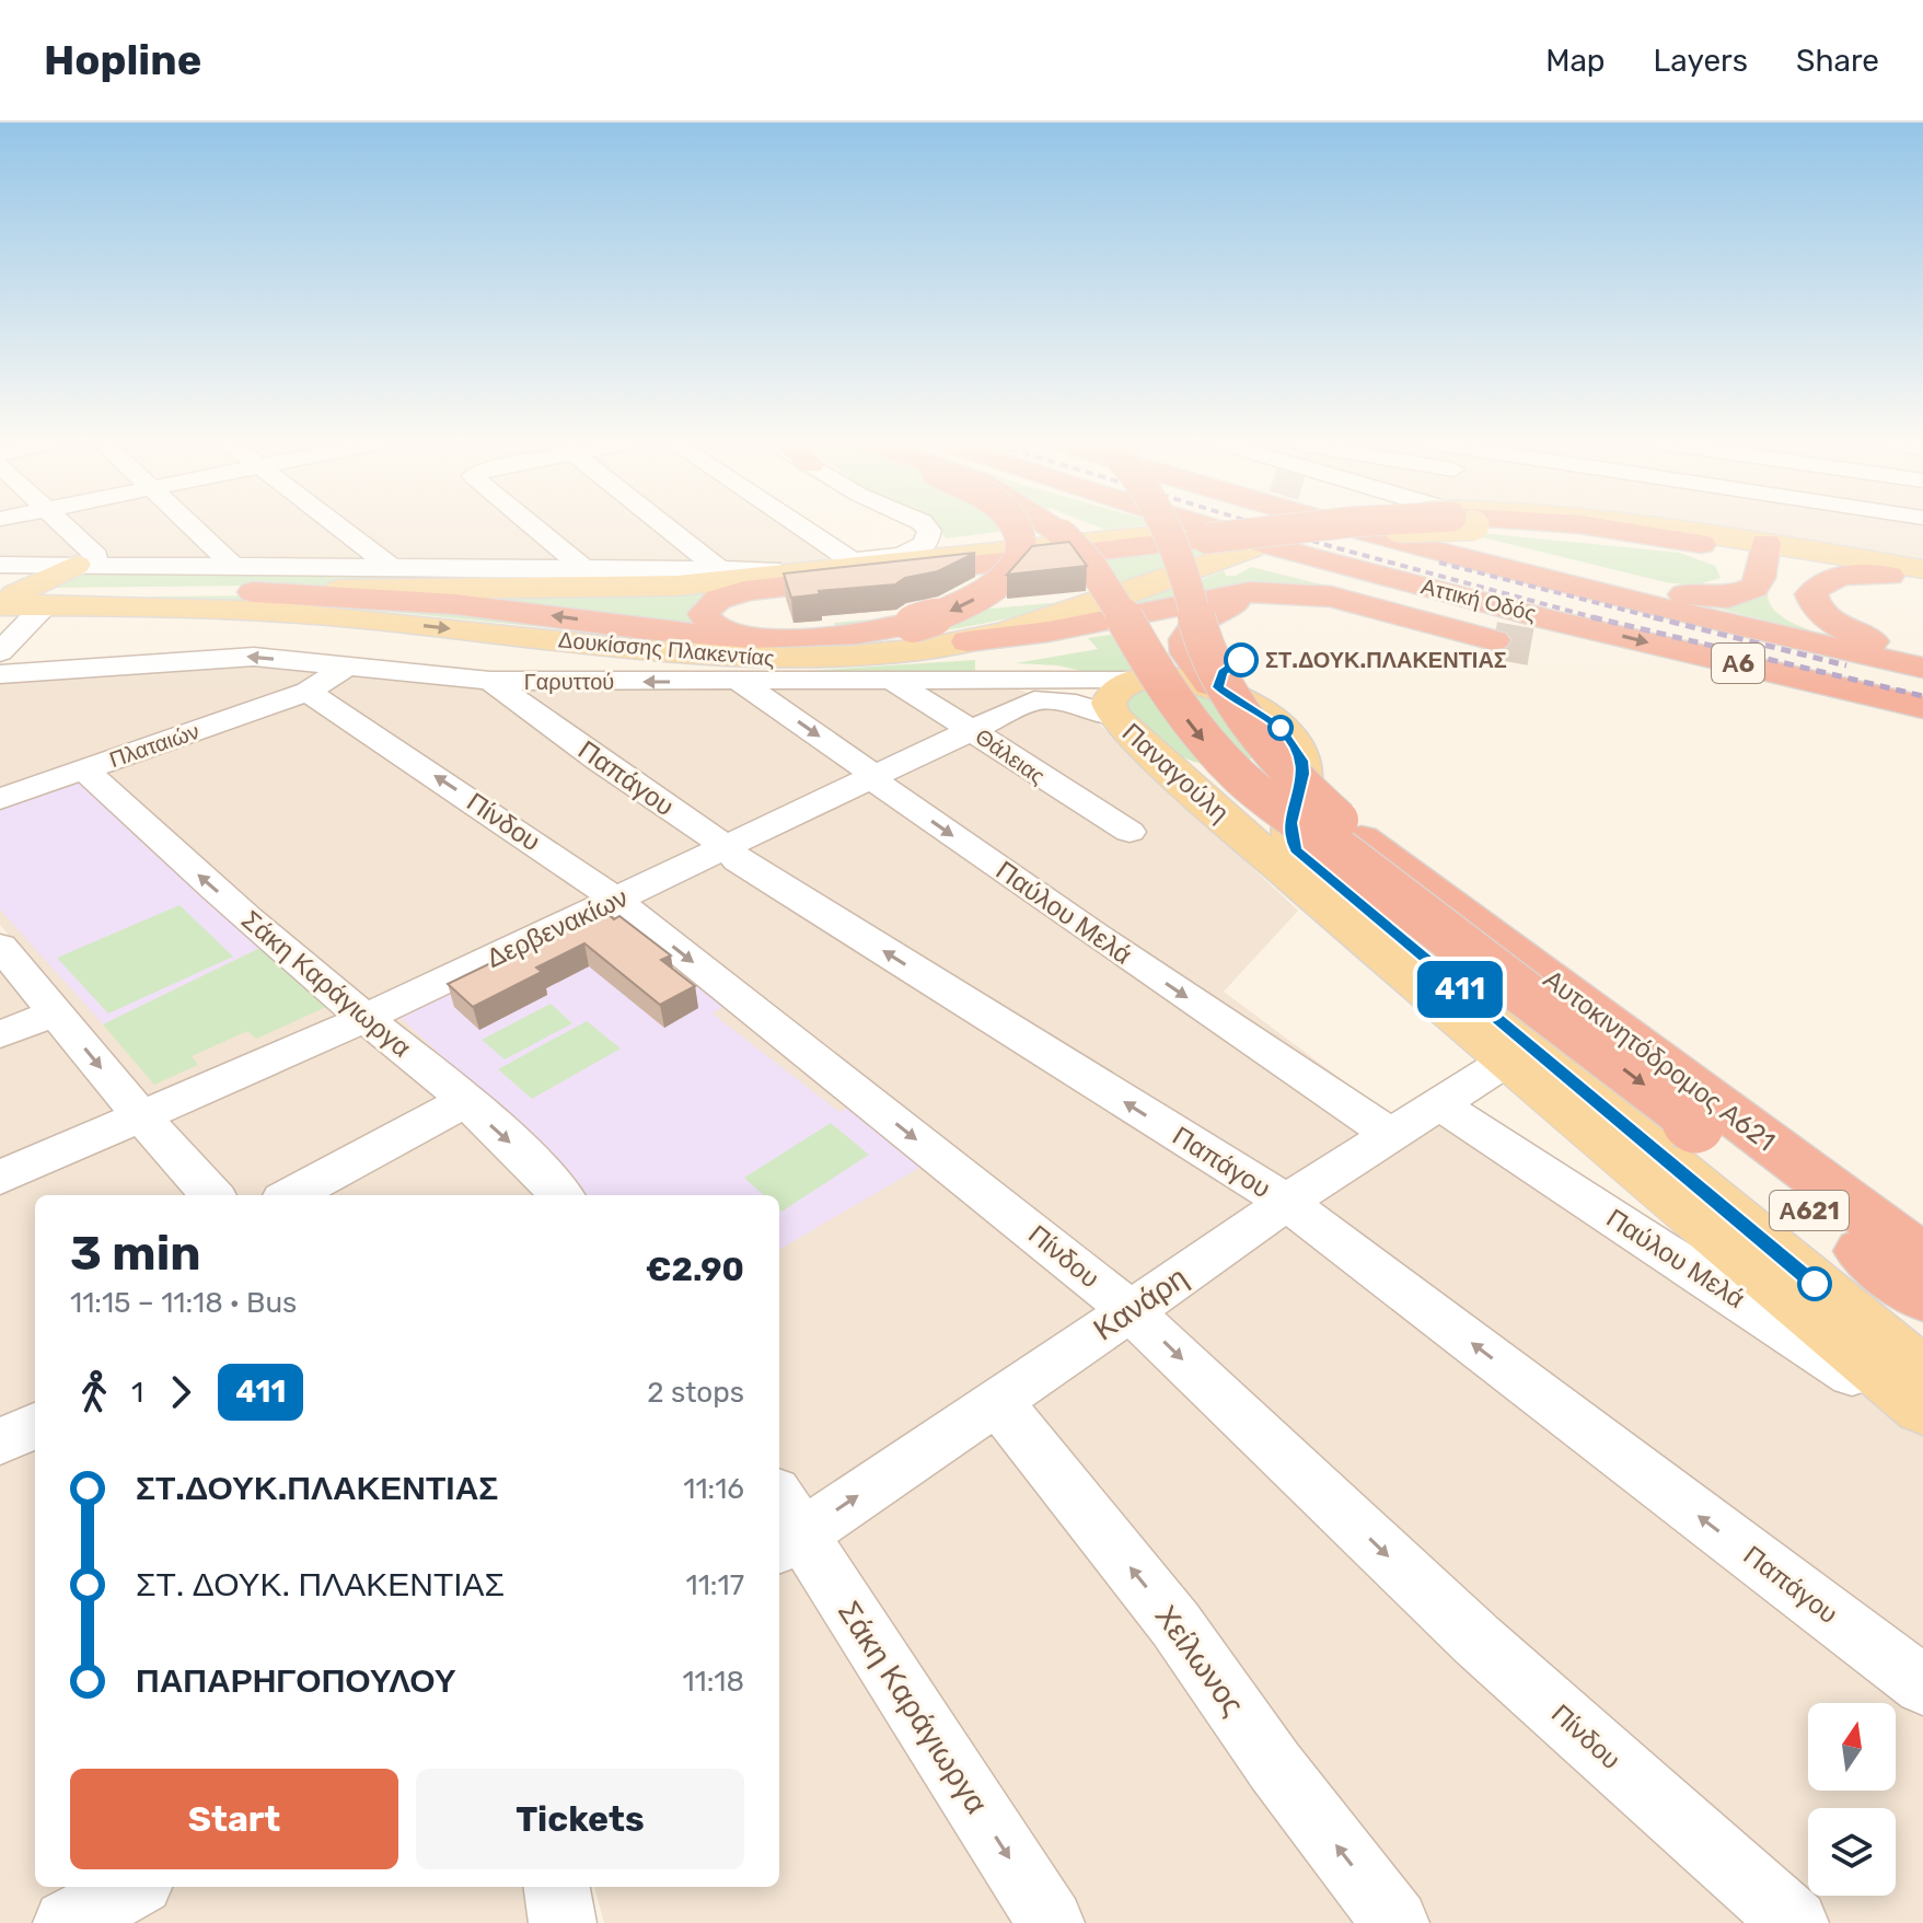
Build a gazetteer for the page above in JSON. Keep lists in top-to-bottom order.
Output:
{
  "streets": {
    "highway": [
      "Αττική Οδός",
      "Α6",
      "Αυτοκινητόδρομος Α621",
      "Α621"
    ],
    "main road": ["Δουκίσσης Πλακεντίας", "Παναγούλη"],
    "street": [
      "Γαρυττού",
      "Πλαταιών",
      "Θάλειας",
      "Παπάγου",
      "Πίνδου",
      "Παύλου Μελά",
      "Δερβενακίων",
      "Σάκη Καράγιωργα",
      "Κανάρη",
      "Χείλωνος"
    ]
  },
  "crossings": [
    ["Γαρυττού", "Θάλειας"],
    ["Γαρυττού", "Παναγούλη"],
    ["Γαρυττού", "Παπάγου"],
    ["Γαρυττού", "Παύλου Μελά"],
    ["Γαρυττού", "Δερβενακίων"],
    ["Πλαταιών", "Πίνδου"],
    ["Πλαταιών", "Σάκη Καράγιωργα"],
    ["Θάλειας", "Δερβενακίων"],
    ["Παναγούλη", "Κανάρη"],
    ["Παπάγου", "Δερβενακίων"],
    ["Παπάγου", "Κανάρη"],
    ["Πίνδου", "Δερβενακίων"],
    ["Πίνδου", "Κανάρη"],
    ["Παύλου Μελά", "Δερβενακίων"],
    ["Παύλου Μελά", "Κανάρη"],
    ["Δερβενακίων", "Σάκη Καράγιωργα"],
    ["Σάκη Καράγιωργα", "Κανάρη"],
    ["Κανάρη", "Χείλωνος"]
  ],
  "one_way": ["Παπάγου", "Παύλου Μελά", "Χείλωνος"],
  "places": ["ΣΤ.ΔΟΥΚ.ΠΛΑΚΕΝΤΙΑΣ"],
  "lines": ["bus line 411"],
  "north": "top",
  "page": {
    "header": "Hopline",
    "nav": ["Map", "Layers", "Share"],
    "on_map": "411",
    "heading": ["3 min", "11:15 – 11:18 · Bus", "€2.90"],
    "legs": ["1", "411", "2 stops"],
    "list": [
      {
        "name": "ΣΤ.ΔΟΥΚ.ΠΛΑΚΕΝΤΙΑΣ",
        "value": "11:16"
      },
      {
        "name": "ΣΤ. ΔΟΥΚ. ΠΛΑΚΕΝΤΙΑΣ",
        "value": "11:17"
      },
      {
        "name": "ΠΑΠΑΡΗΓΟΠΟΥΛΟΥ",
        "value": "11:18"
      }
    ],
    "buttons": ["Start", "Tickets"]
  }
}
